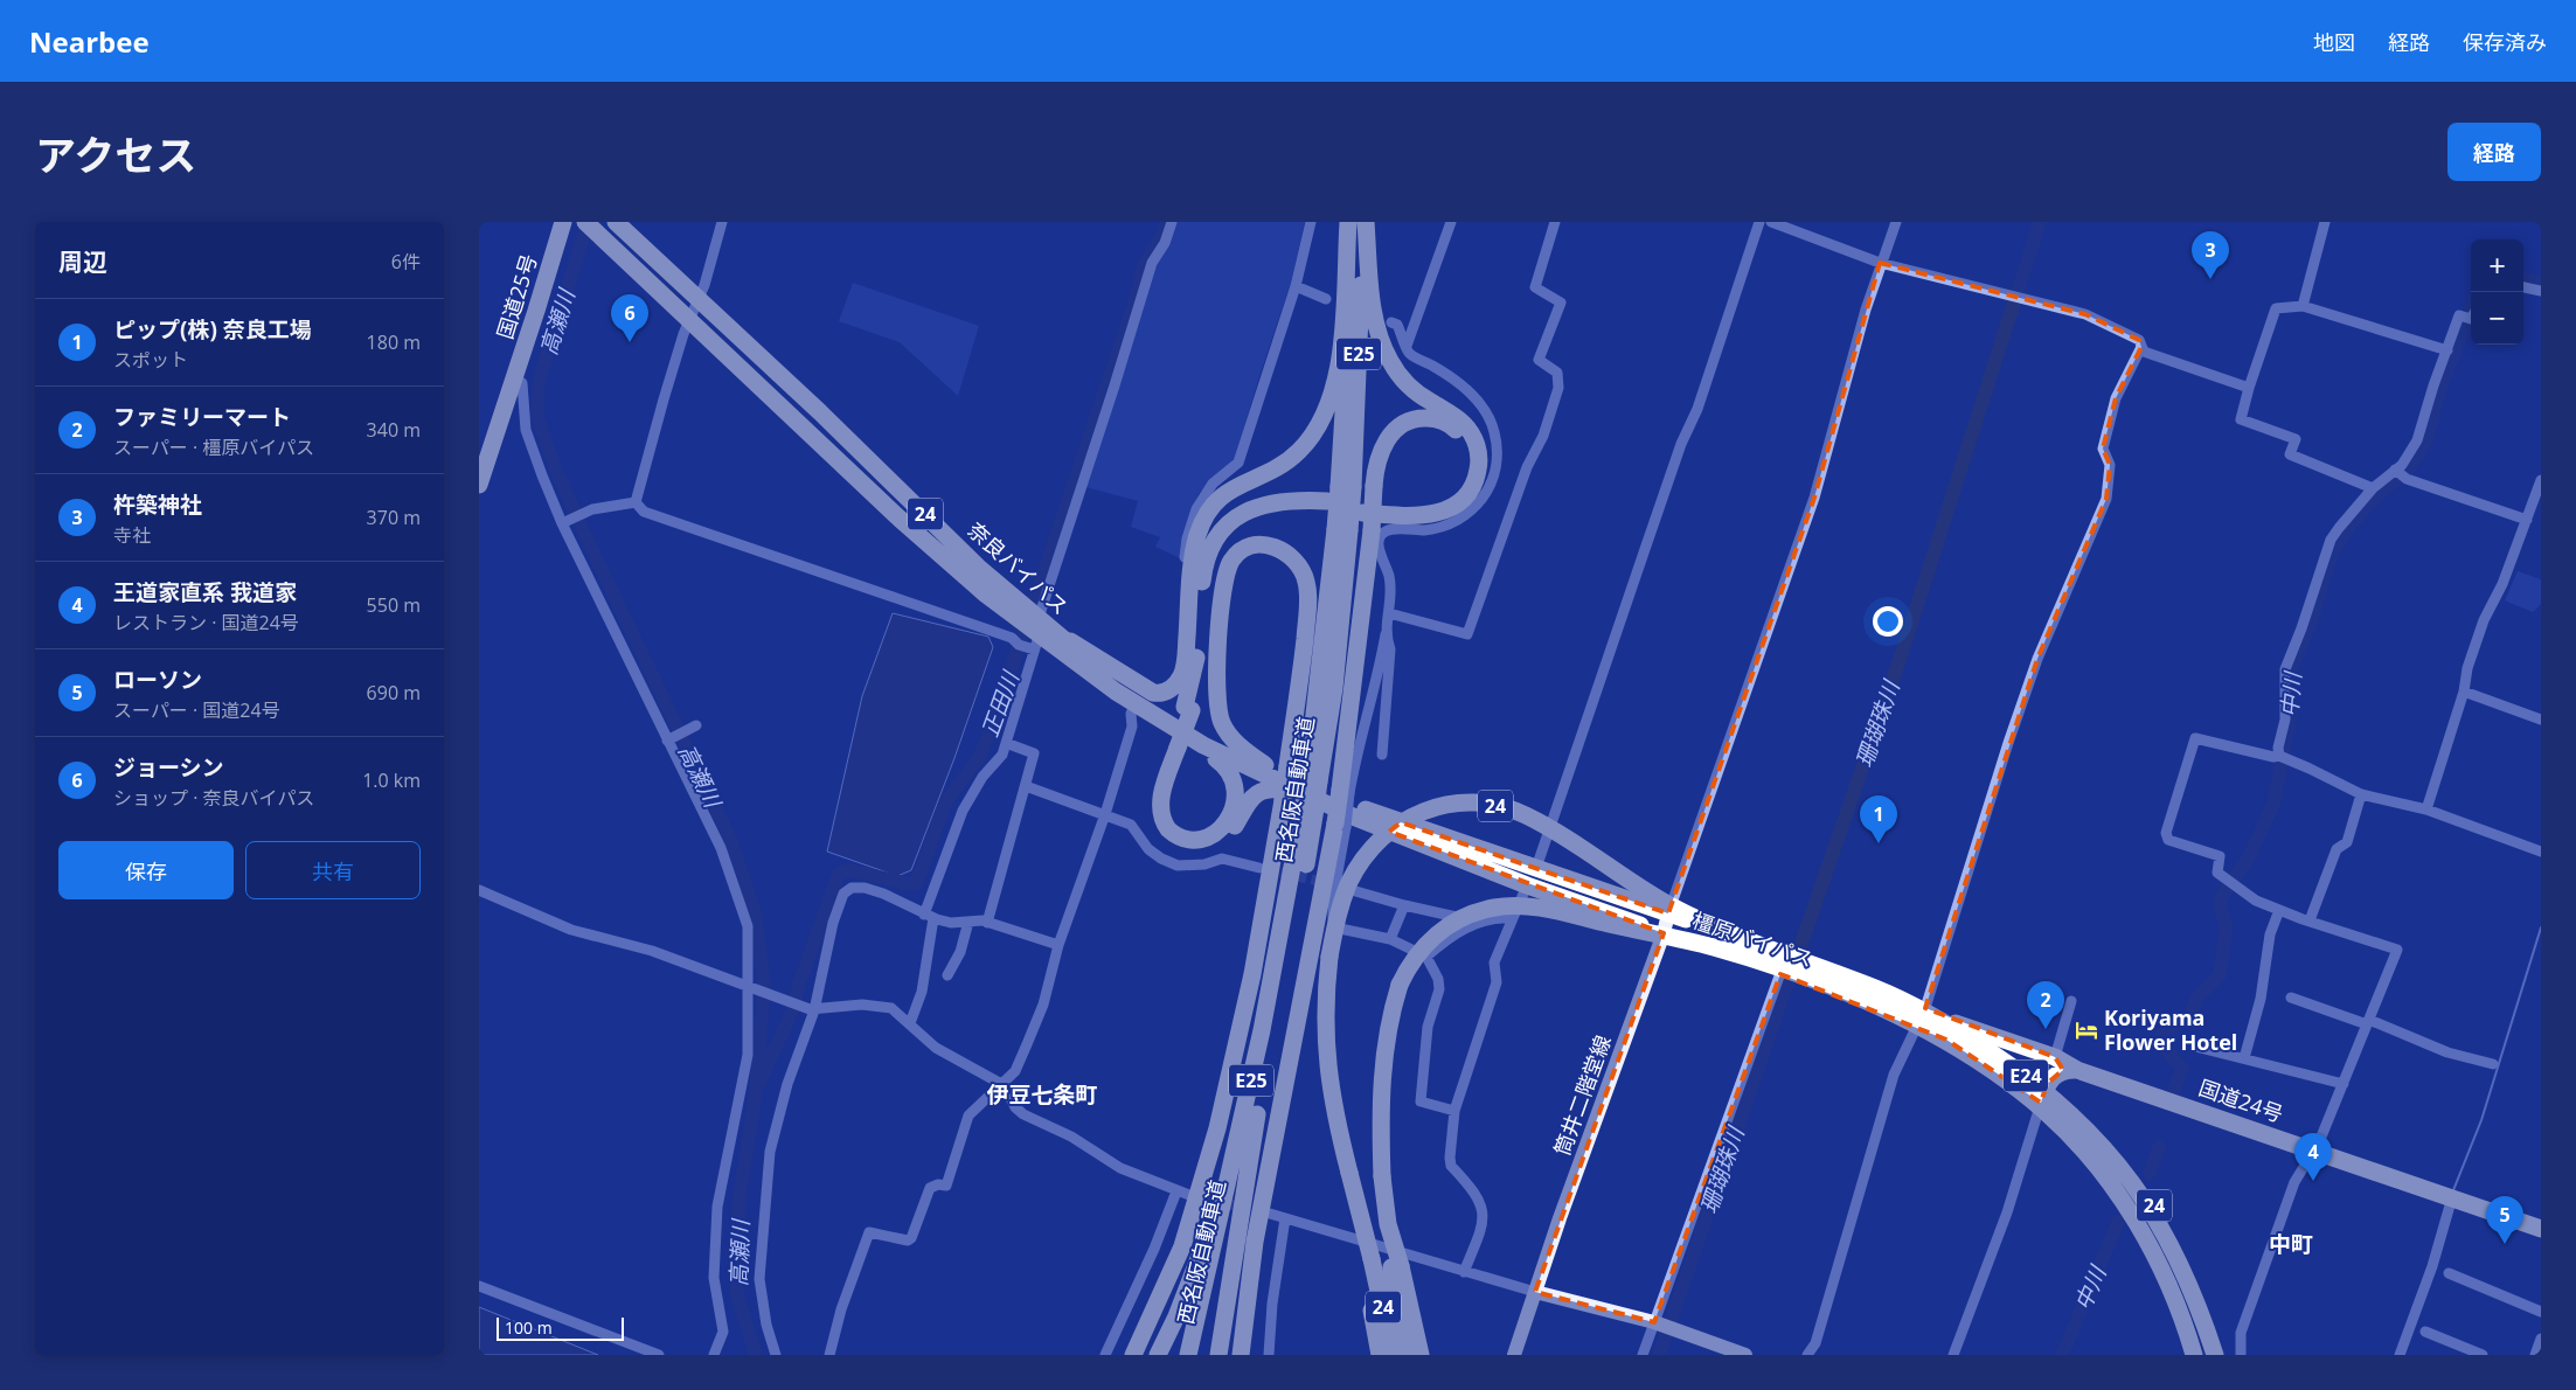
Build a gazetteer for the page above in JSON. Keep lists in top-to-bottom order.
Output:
{
  "streets": {
    "highway": [
      "国道25号",
      "E25",
      "24",
      "奈良バイパス",
      "西名阪自動車道",
      "橿原バイパス",
      "E24",
      "国道24号"
    ],
    "main road": ["筒井二階堂線"]
  },
  "crossings": [
    ["24", "橿原バイパス"],
    ["24", "E24"],
    ["24", "国道24号"],
    ["奈良バイパス", "橿原バイパス"],
    ["西名阪自動車道", "橿原バイパス"],
    ["橿原バイパス", "筒井二階堂線"]
  ],
  "districts": ["伊豆七条町", "中町"],
  "water": [
    "高瀬川",
    "中川",
    "正田川",
    "珊瑚珠川"
  ],
  "places": {
    "hotel": ["Koriyama Flower Hotel"]
  },
  "scale_bar": "100 m",
  "page": {
    "header": "Nearbee",
    "nav": ["地図", "経路", "保存済み"],
    "title": "アクセス",
    "buttons": [
      "経路",
      ["保存", "共有"]
    ],
    "heading": ["周辺", "6件"],
    "pins": [
      "3",
      "6",
      "1",
      "2",
      "4",
      "5"
    ],
    "map_buttons": ["+", "−"],
    "list": [
      {
        "mark": "1",
        "name": "ピップ(株) 奈良工場",
        "note": "スポット",
        "value": "180 m"
      },
      {
        "mark": "2",
        "name": "ファミリーマート",
        "note": "スーパー · 橿原バイパス",
        "value": "340 m"
      },
      {
        "mark": "3",
        "name": "杵築神社",
        "note": "寺社",
        "value": "370 m"
      },
      {
        "mark": "4",
        "name": "王道家直系 我道家",
        "note": "レストラン · 国道24号",
        "value": "550 m"
      },
      {
        "mark": "5",
        "name": "ローソン",
        "note": "スーパー · 国道24号",
        "value": "690 m"
      },
      {
        "mark": "6",
        "name": "ジョーシン",
        "note": "ショップ · 奈良バイパス",
        "value": "1.0 km"
      }
    ],
    "scale": "100 m"
  }
}
